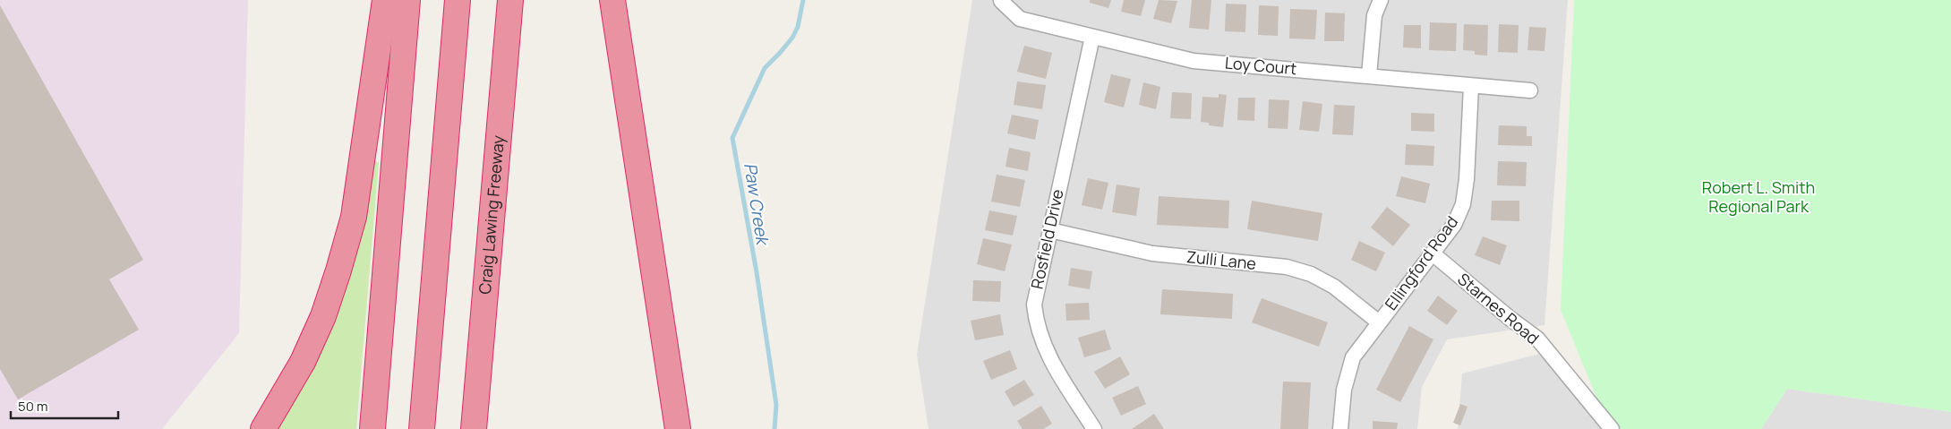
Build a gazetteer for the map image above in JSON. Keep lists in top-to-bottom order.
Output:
{
  "streets": {
    "highway": ["Craig Lawing Freeway"],
    "street": [
      "Loy Court",
      "Rosfield Drive",
      "Zulli Lane",
      "Ellingford Road",
      "Starnes Road"
    ]
  },
  "crossings": [
    ["Loy Court", "Rosfield Drive"],
    ["Loy Court", "Ellingford Road"],
    ["Rosfield Drive", "Zulli Lane"],
    ["Zulli Lane", "Ellingford Road"],
    ["Ellingford Road", "Starnes Road"]
  ],
  "water": ["Paw Creek"],
  "parks": ["Robert L. Smith Regional Park"],
  "scale_bar": "50 m"
}
